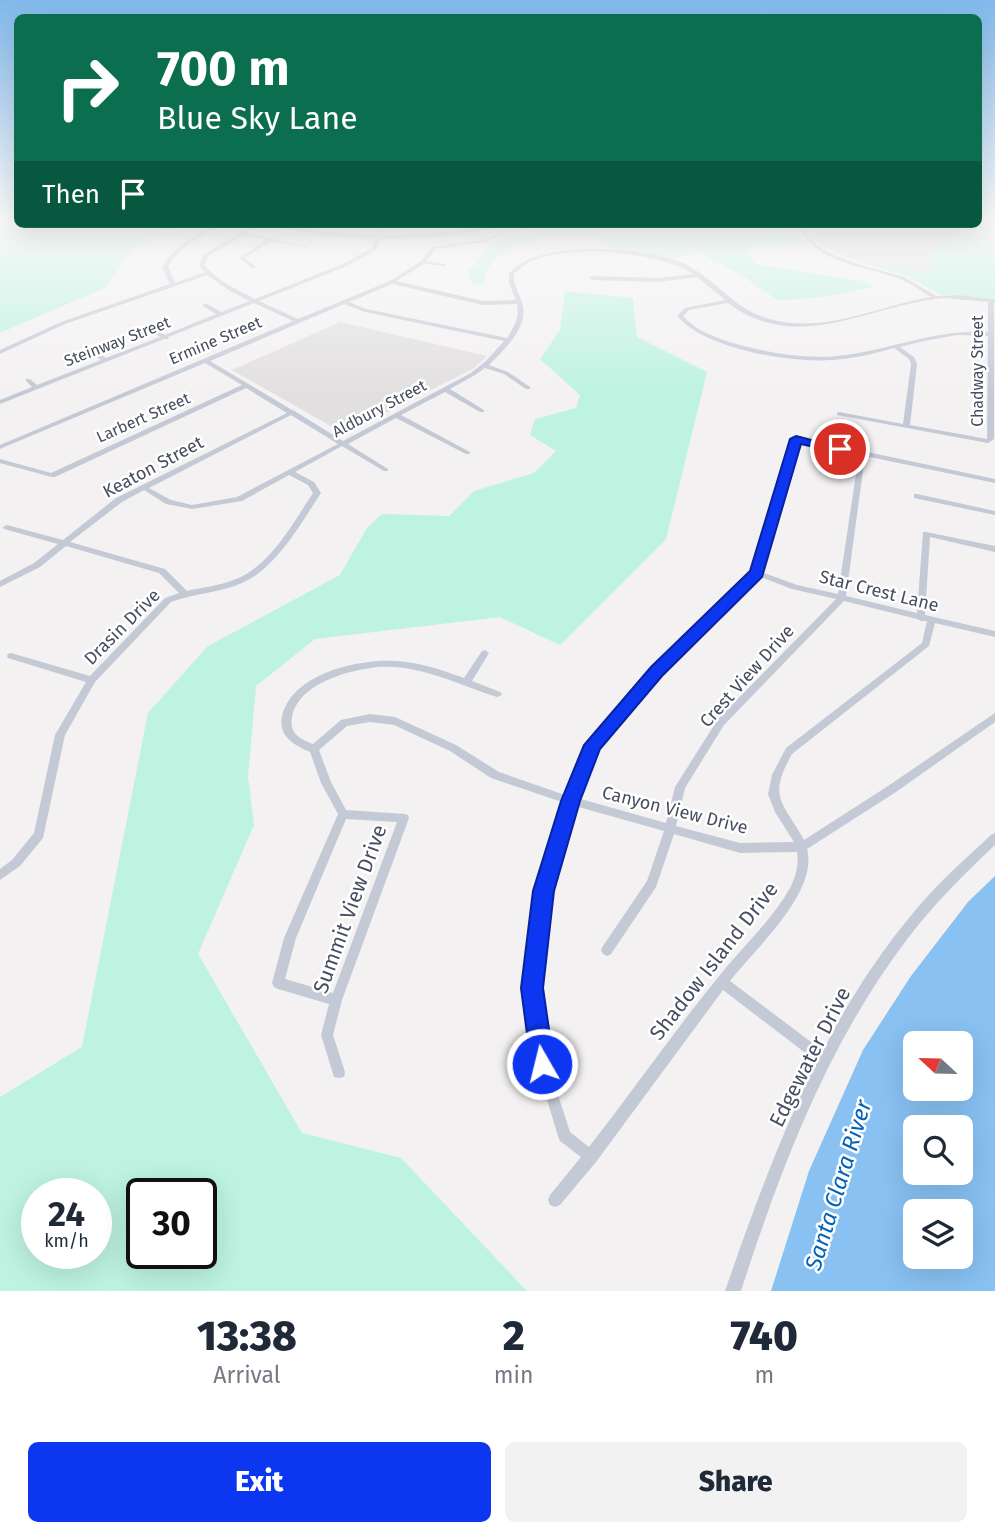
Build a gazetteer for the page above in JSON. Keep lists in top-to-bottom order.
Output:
{
  "streets": {
    "street": [
      "Ermine Street",
      "Steinway Street",
      "Chadway Street",
      "Aldbury Street",
      "Larbert Street",
      "Keaton Street",
      "Star Crest Lane",
      "Drasin Drive",
      "Crest View Drive",
      "Canyon View Drive",
      "Summit View Drive",
      "Shadow Island Drive",
      "Edgewater Drive"
    ]
  },
  "crossings": [
    ["Aldbury Street", "Keaton Street"],
    ["Aldbury Street", "Drasin Drive"],
    ["Star Crest Lane", "Crest View Drive"],
    ["Crest View Drive", "Canyon View Drive"],
    ["Canyon View Drive", "Shadow Island Drive"]
  ],
  "water": ["Santa Clara River"],
  "north": "left",
  "page": {
    "turn": ["700 m", "Blue Sky Lane"],
    "then": "Then",
    "speed": "24 km/h",
    "limit": "30",
    "eta": [
      "13:38",
      "Arrival",
      "2",
      "min",
      "740",
      "m"
    ],
    "buttons": ["Exit", "Share"]
  }
}
